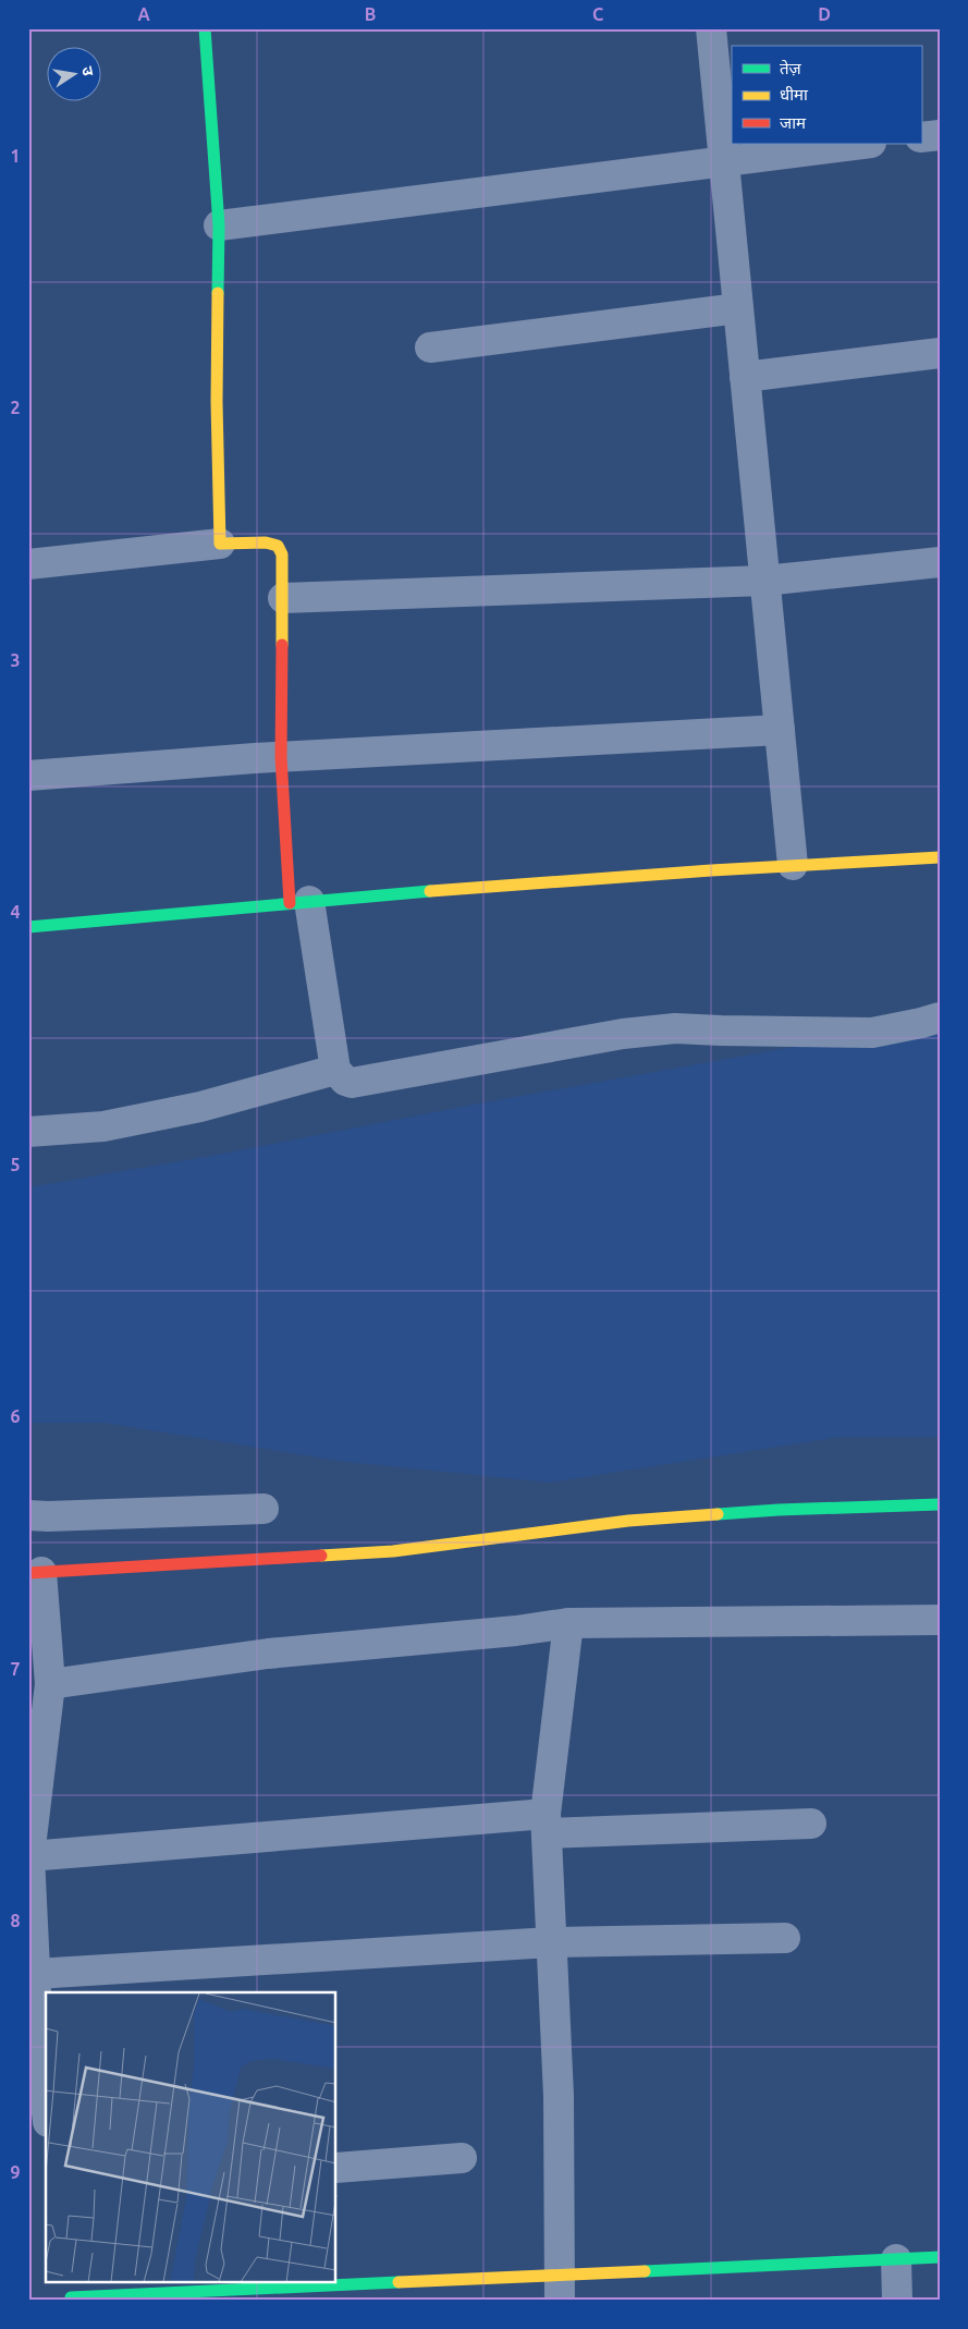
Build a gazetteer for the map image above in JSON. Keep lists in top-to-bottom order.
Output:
{
  "legend": ["तेज़", "धीमा", "जाम"],
  "north": "right",
  "grid": {
    "columns": [
      "A",
      "B",
      "C",
      "D"
    ],
    "rows": [
      "1",
      "2",
      "3",
      "4",
      "5",
      "6",
      "7",
      "8",
      "9"
    ]
  }
}
